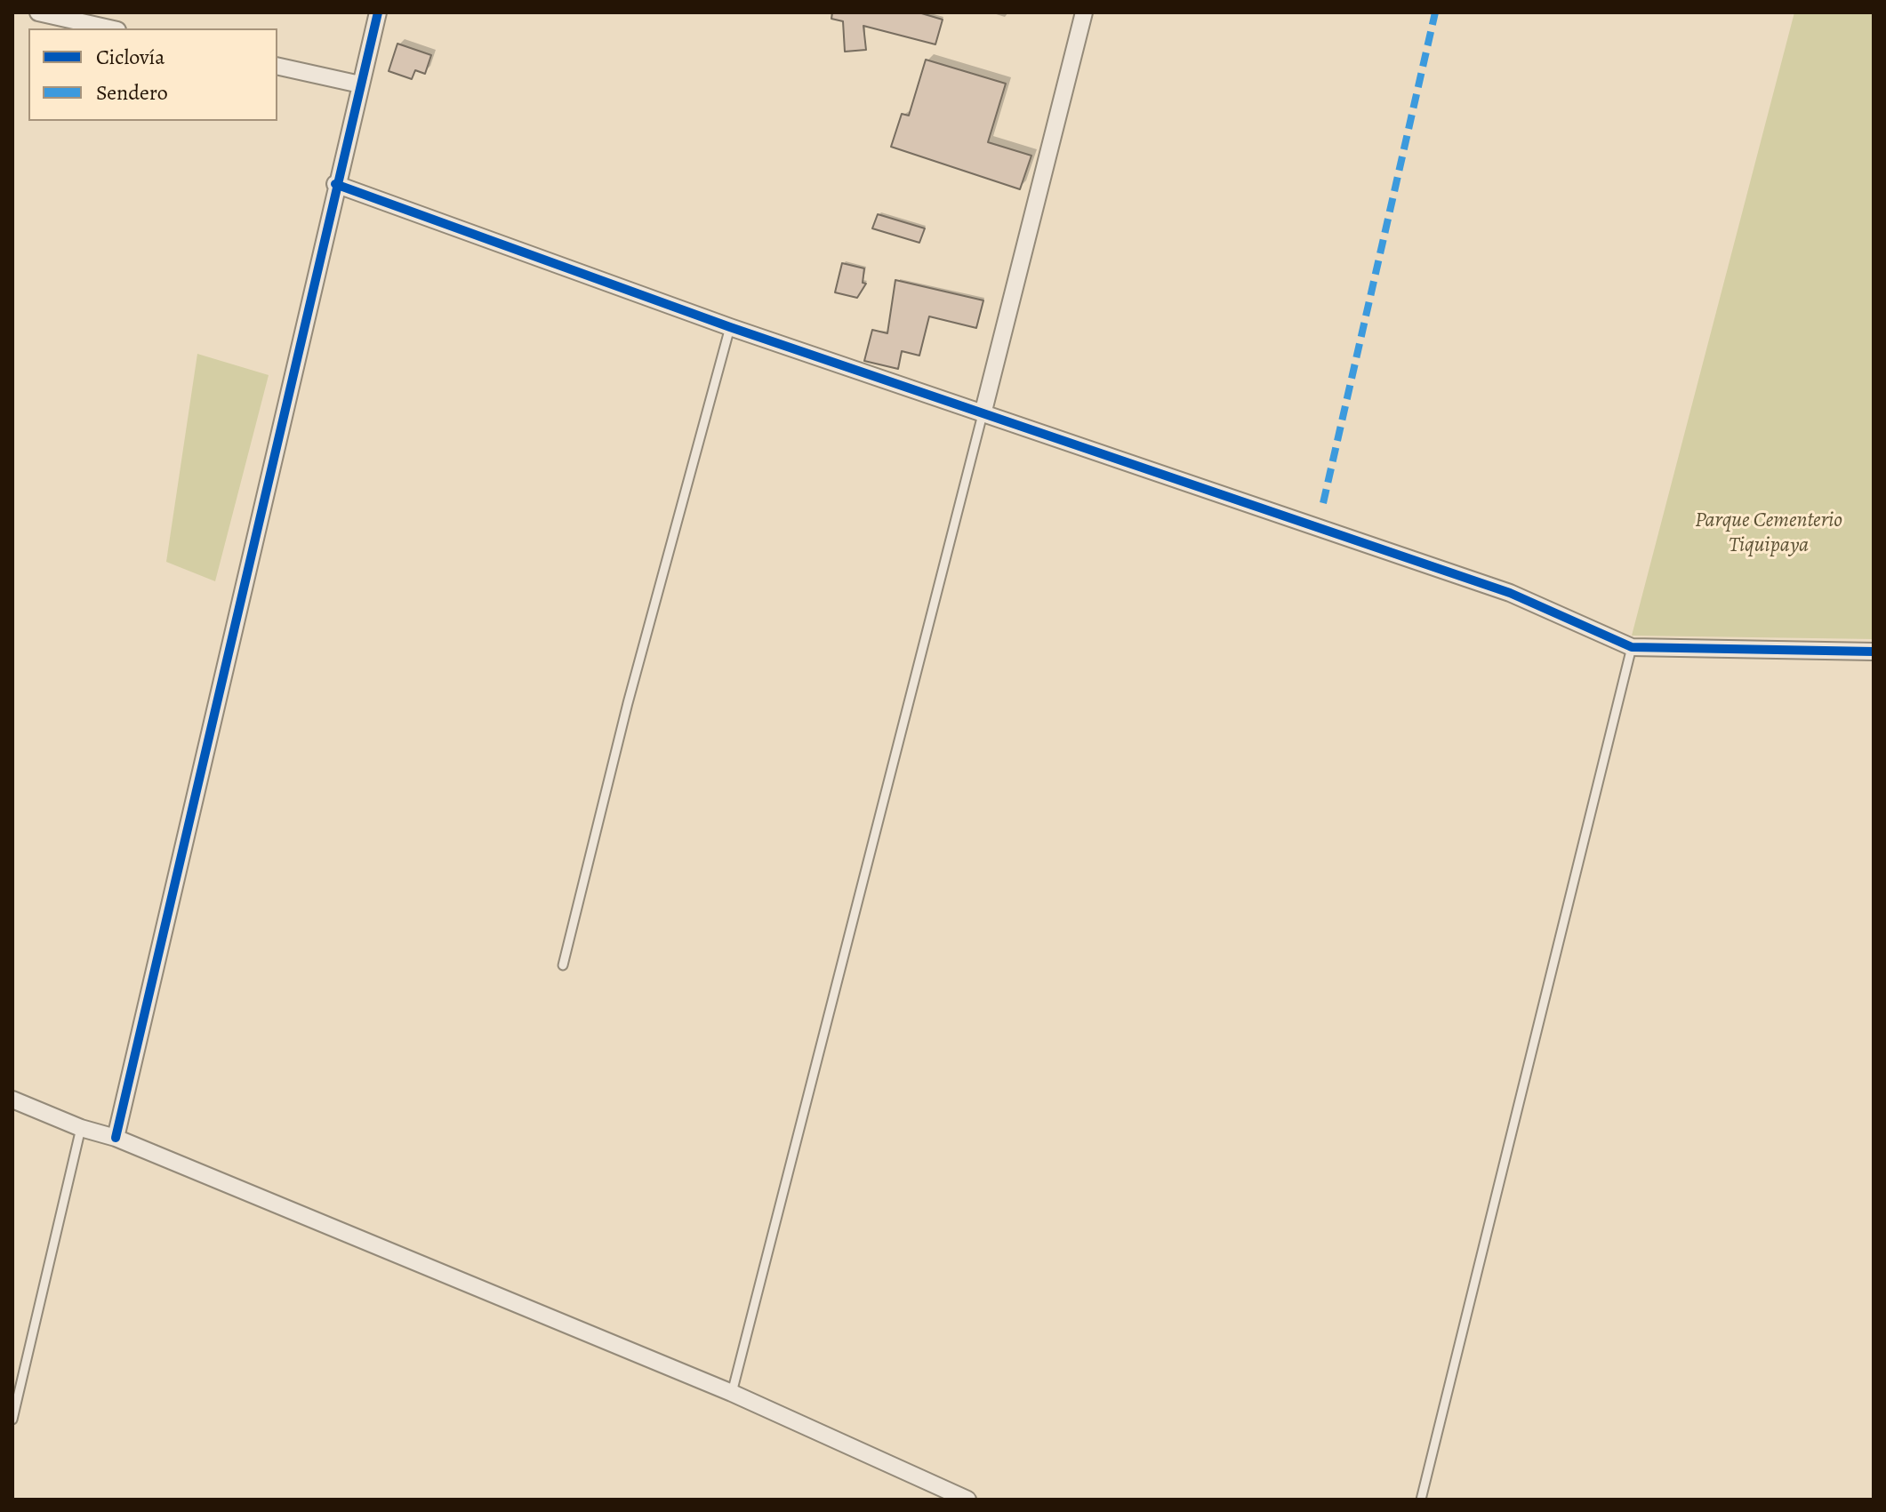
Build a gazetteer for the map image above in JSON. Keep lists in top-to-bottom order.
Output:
{
  "parks": ["Parque Cementerio Tiquipaya"],
  "legend": ["Ciclovía", "Sendero"]
}
